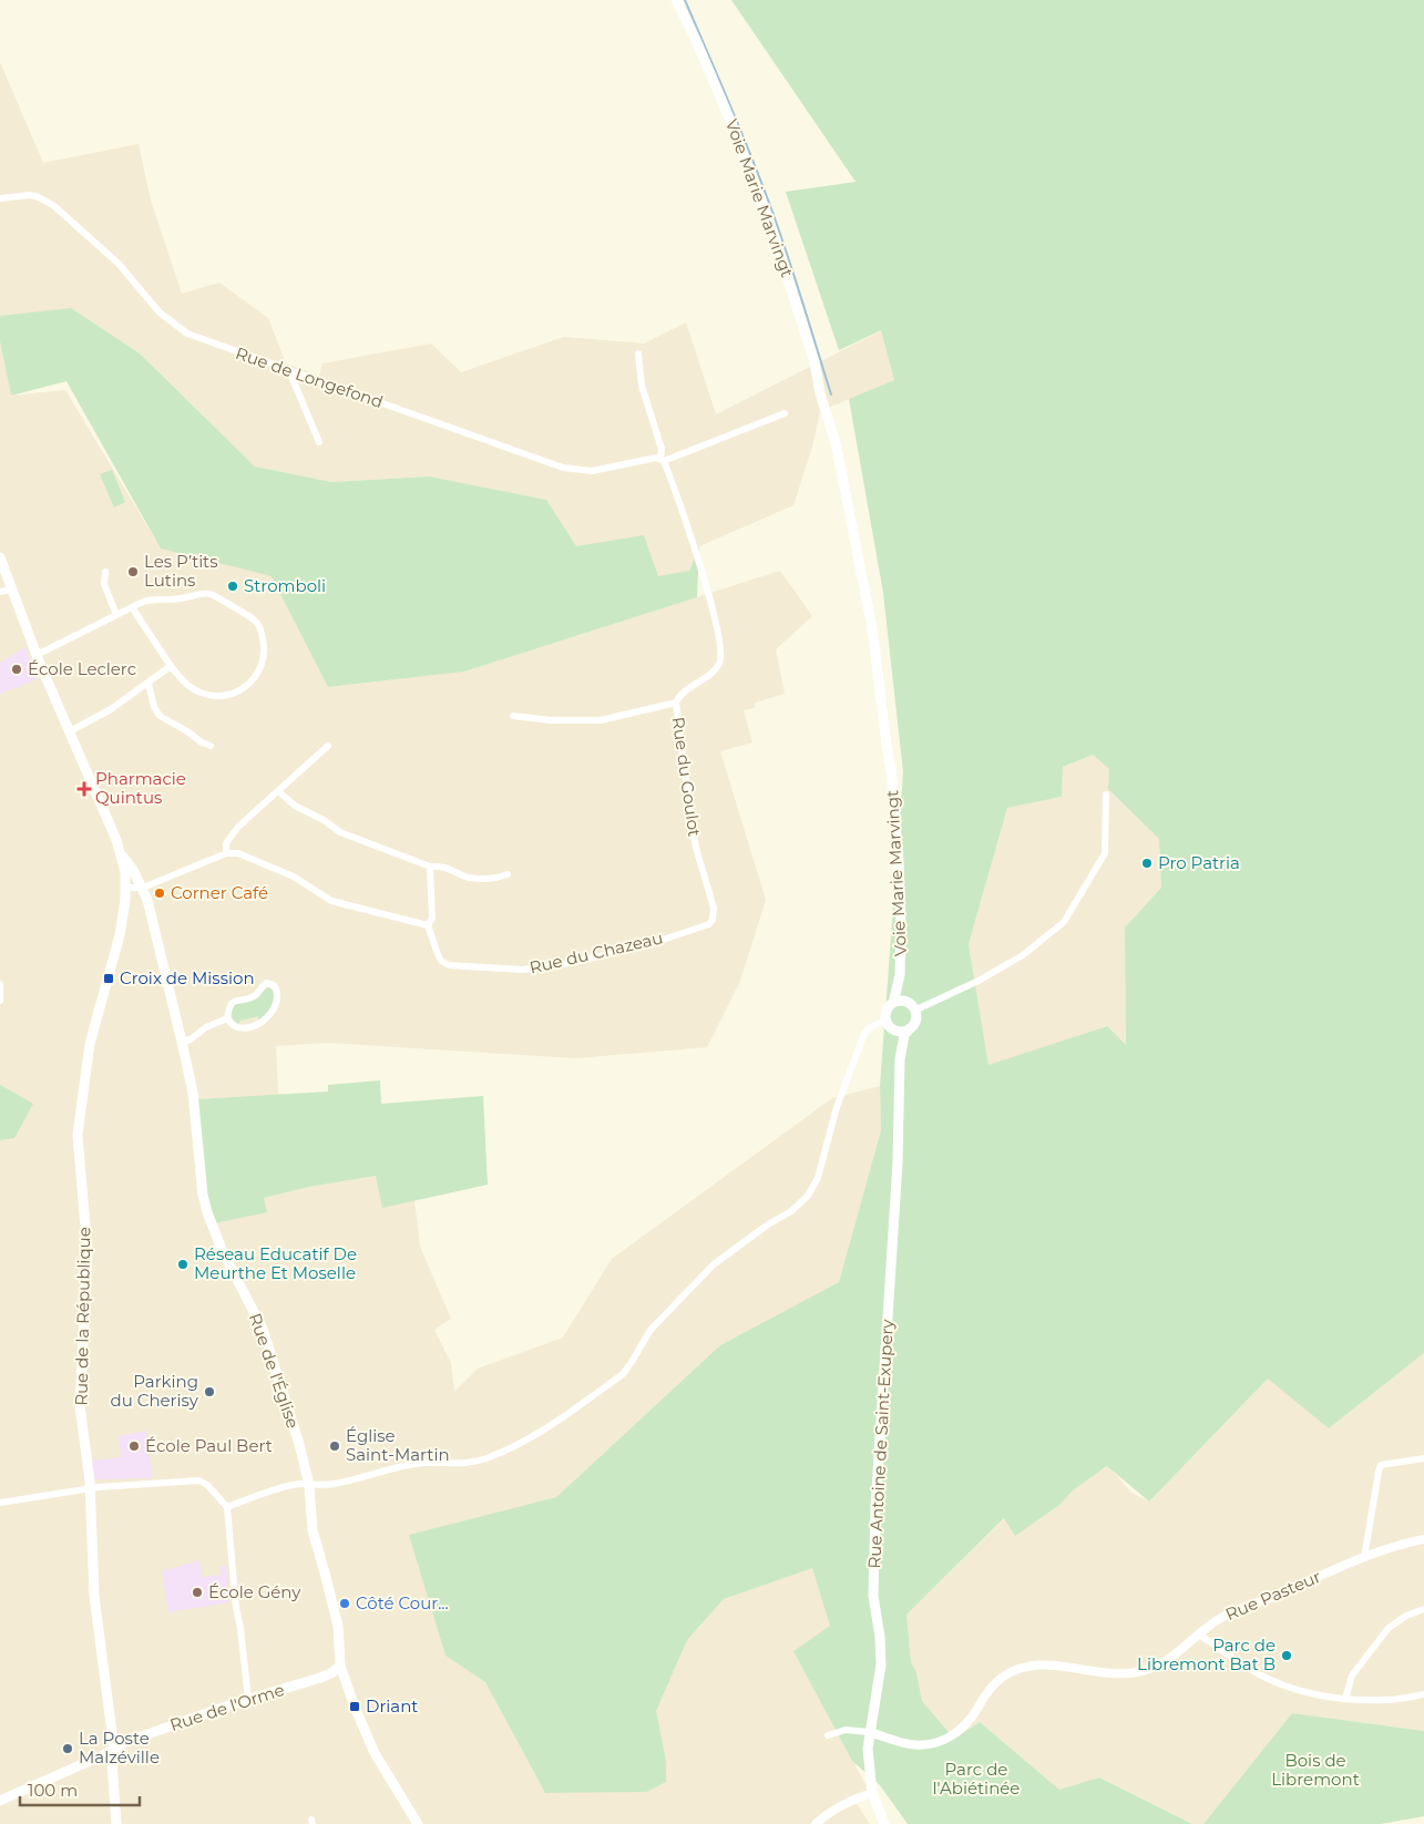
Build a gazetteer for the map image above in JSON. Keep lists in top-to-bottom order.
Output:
{
  "streets": {
    "main road": [
      "Voie Marie Marvingt",
      "Rue de la République",
      "Rue de l'Église",
      "Rue Antoine de Saint-Exupery",
      "Rue de l'Orme"
    ],
    "street": [
      "Rue de Longefond",
      "Rue du Goulot",
      "Rue du Chazeau",
      "Rue Pasteur"
    ]
  },
  "crossings": [
    ["Voie Marie Marvingt", "Rue Antoine de Saint-Exupery"],
    ["Rue de Longefond", "Rue du Goulot"],
    ["Rue du Goulot", "Rue du Chazeau"],
    ["Rue de la République", "Rue de l'Église"],
    ["Rue de la République", "Rue de l'Orme"],
    ["Rue de l'Église", "Rue de l'Orme"],
    ["Rue Antoine de Saint-Exupery", "Rue Pasteur"]
  ],
  "parks": ["Bois de Libremont", "Parc de l'Abiétinée"],
  "places": {
    "other": [
      "Les P’tits Lutins",
      "Stromboli",
      "École Leclerc",
      "Pro Patria",
      "Corner Café",
      "Réseau Educatif De Meurthe Et Moselle",
      "Parking du Cherisy",
      "École Paul Bert",
      "Église Saint-Martin",
      "École Gény",
      "Côté Cour...",
      "Parc de Libremont Bat B",
      "La Poste Malzéville"
    ],
    "health": ["Pharmacie Quintus"],
    "transit": ["Croix de Mission", "Driant"]
  },
  "scale_bar": "100 m"
}
